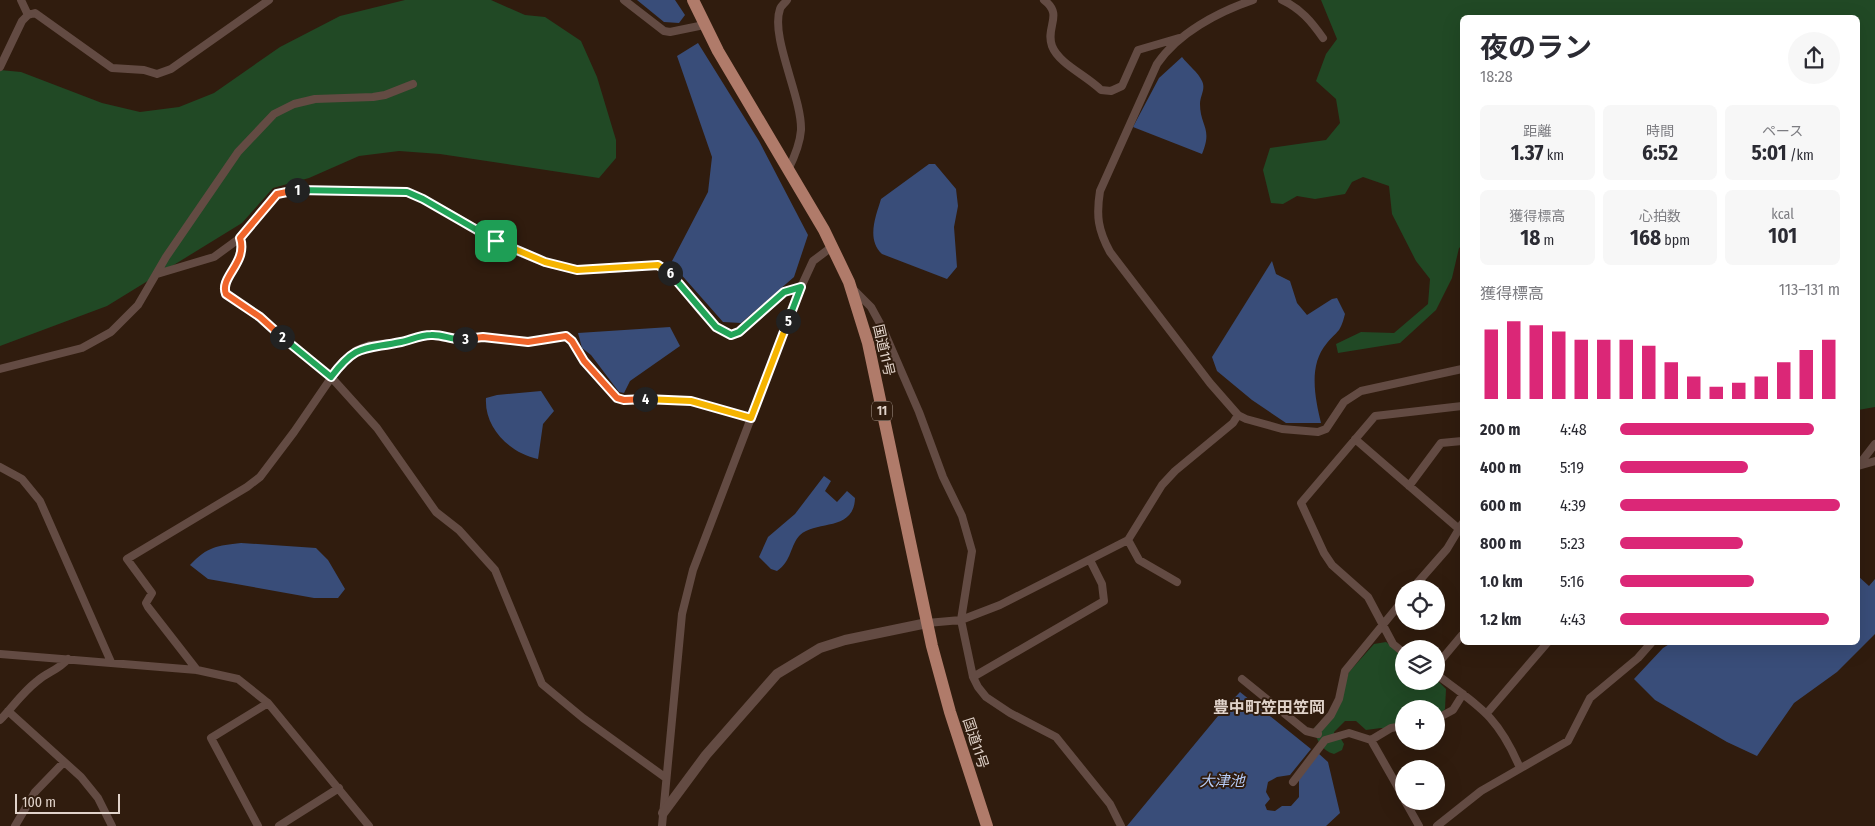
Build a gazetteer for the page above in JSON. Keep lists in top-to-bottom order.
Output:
{
  "streets": {
    "highway": ["国道11号", "11"]
  },
  "districts": ["豊中町笠田笠岡"],
  "water": ["大津池"],
  "scale_bar": "100 m",
  "page": {
    "heading": ["夜のラン", "18:28"],
    "stats": [
      ["距離", "1.37 km"],
      ["時間", "6:52"],
      ["ペース", "5:01 /km"],
      ["獲得標高", "18 m"],
      ["心拍数", "168 bpm"],
      ["kcal", "101"]
    ],
    "pins": [
      "1",
      "6",
      "5",
      "2",
      "3",
      "4"
    ],
    "chart": ["獲得標高", "113–131 m"],
    "list": [
      {
        "name": "200 m",
        "note": "4:48"
      },
      {
        "name": "400 m",
        "note": "5:19"
      },
      {
        "name": "600 m",
        "note": "4:39"
      },
      {
        "name": "800 m",
        "note": "5:23"
      },
      {
        "name": "1.0 km",
        "note": "5:16"
      },
      {
        "name": "1.2 km",
        "note": "4:43"
      }
    ],
    "map_buttons": ["+", "−"],
    "scale": "100 m"
  }
}
